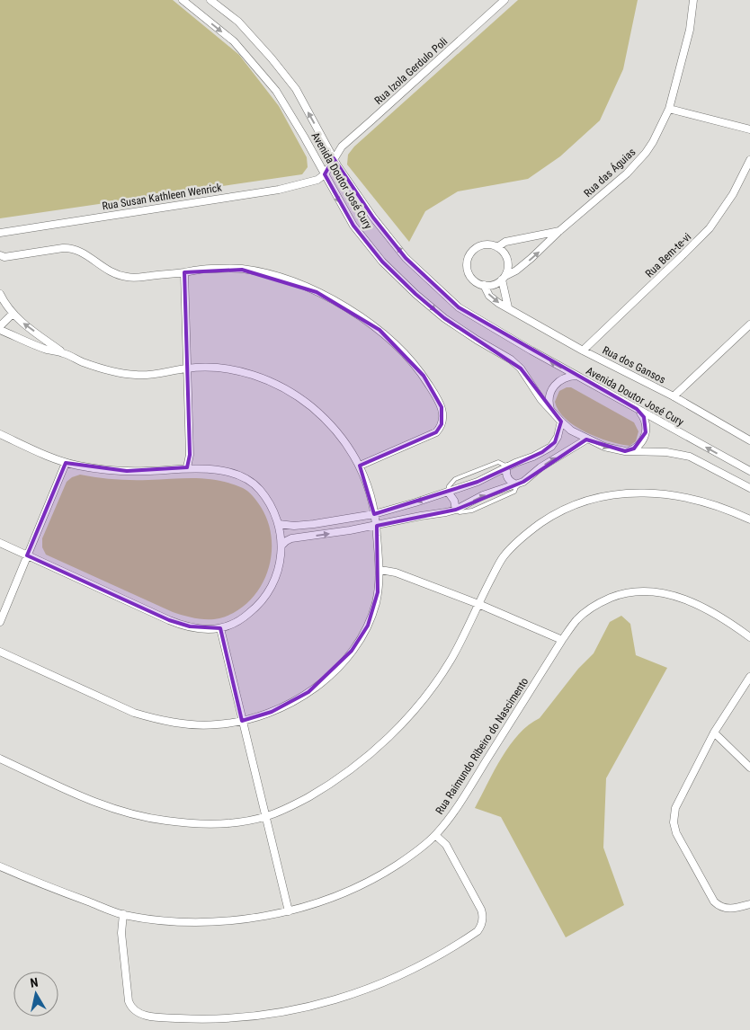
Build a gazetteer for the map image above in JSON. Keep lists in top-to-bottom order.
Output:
{
  "streets": {
    "street": [
      "Rua Izola Gerdulo Poli",
      "Rua das Águias",
      "Avenida Doutor José Cury",
      "Rua Susan Kathleen Wenrick",
      "Rua Bem-te-vi",
      "Rua dos Gansos",
      "Rua Raimundo Ribeiro do Nascimento"
    ]
  },
  "crossings": [
    ["Rua Izola Gerdulo Poli", "Avenida Doutor José Cury"],
    ["Rua Izola Gerdulo Poli", "Rua Susan Kathleen Wenrick"],
    ["Rua das Águias", "Rua dos Gansos"],
    ["Avenida Doutor José Cury", "Rua Susan Kathleen Wenrick"],
    ["Rua Bem-te-vi", "Rua dos Gansos"]
  ],
  "north": "top"
}
